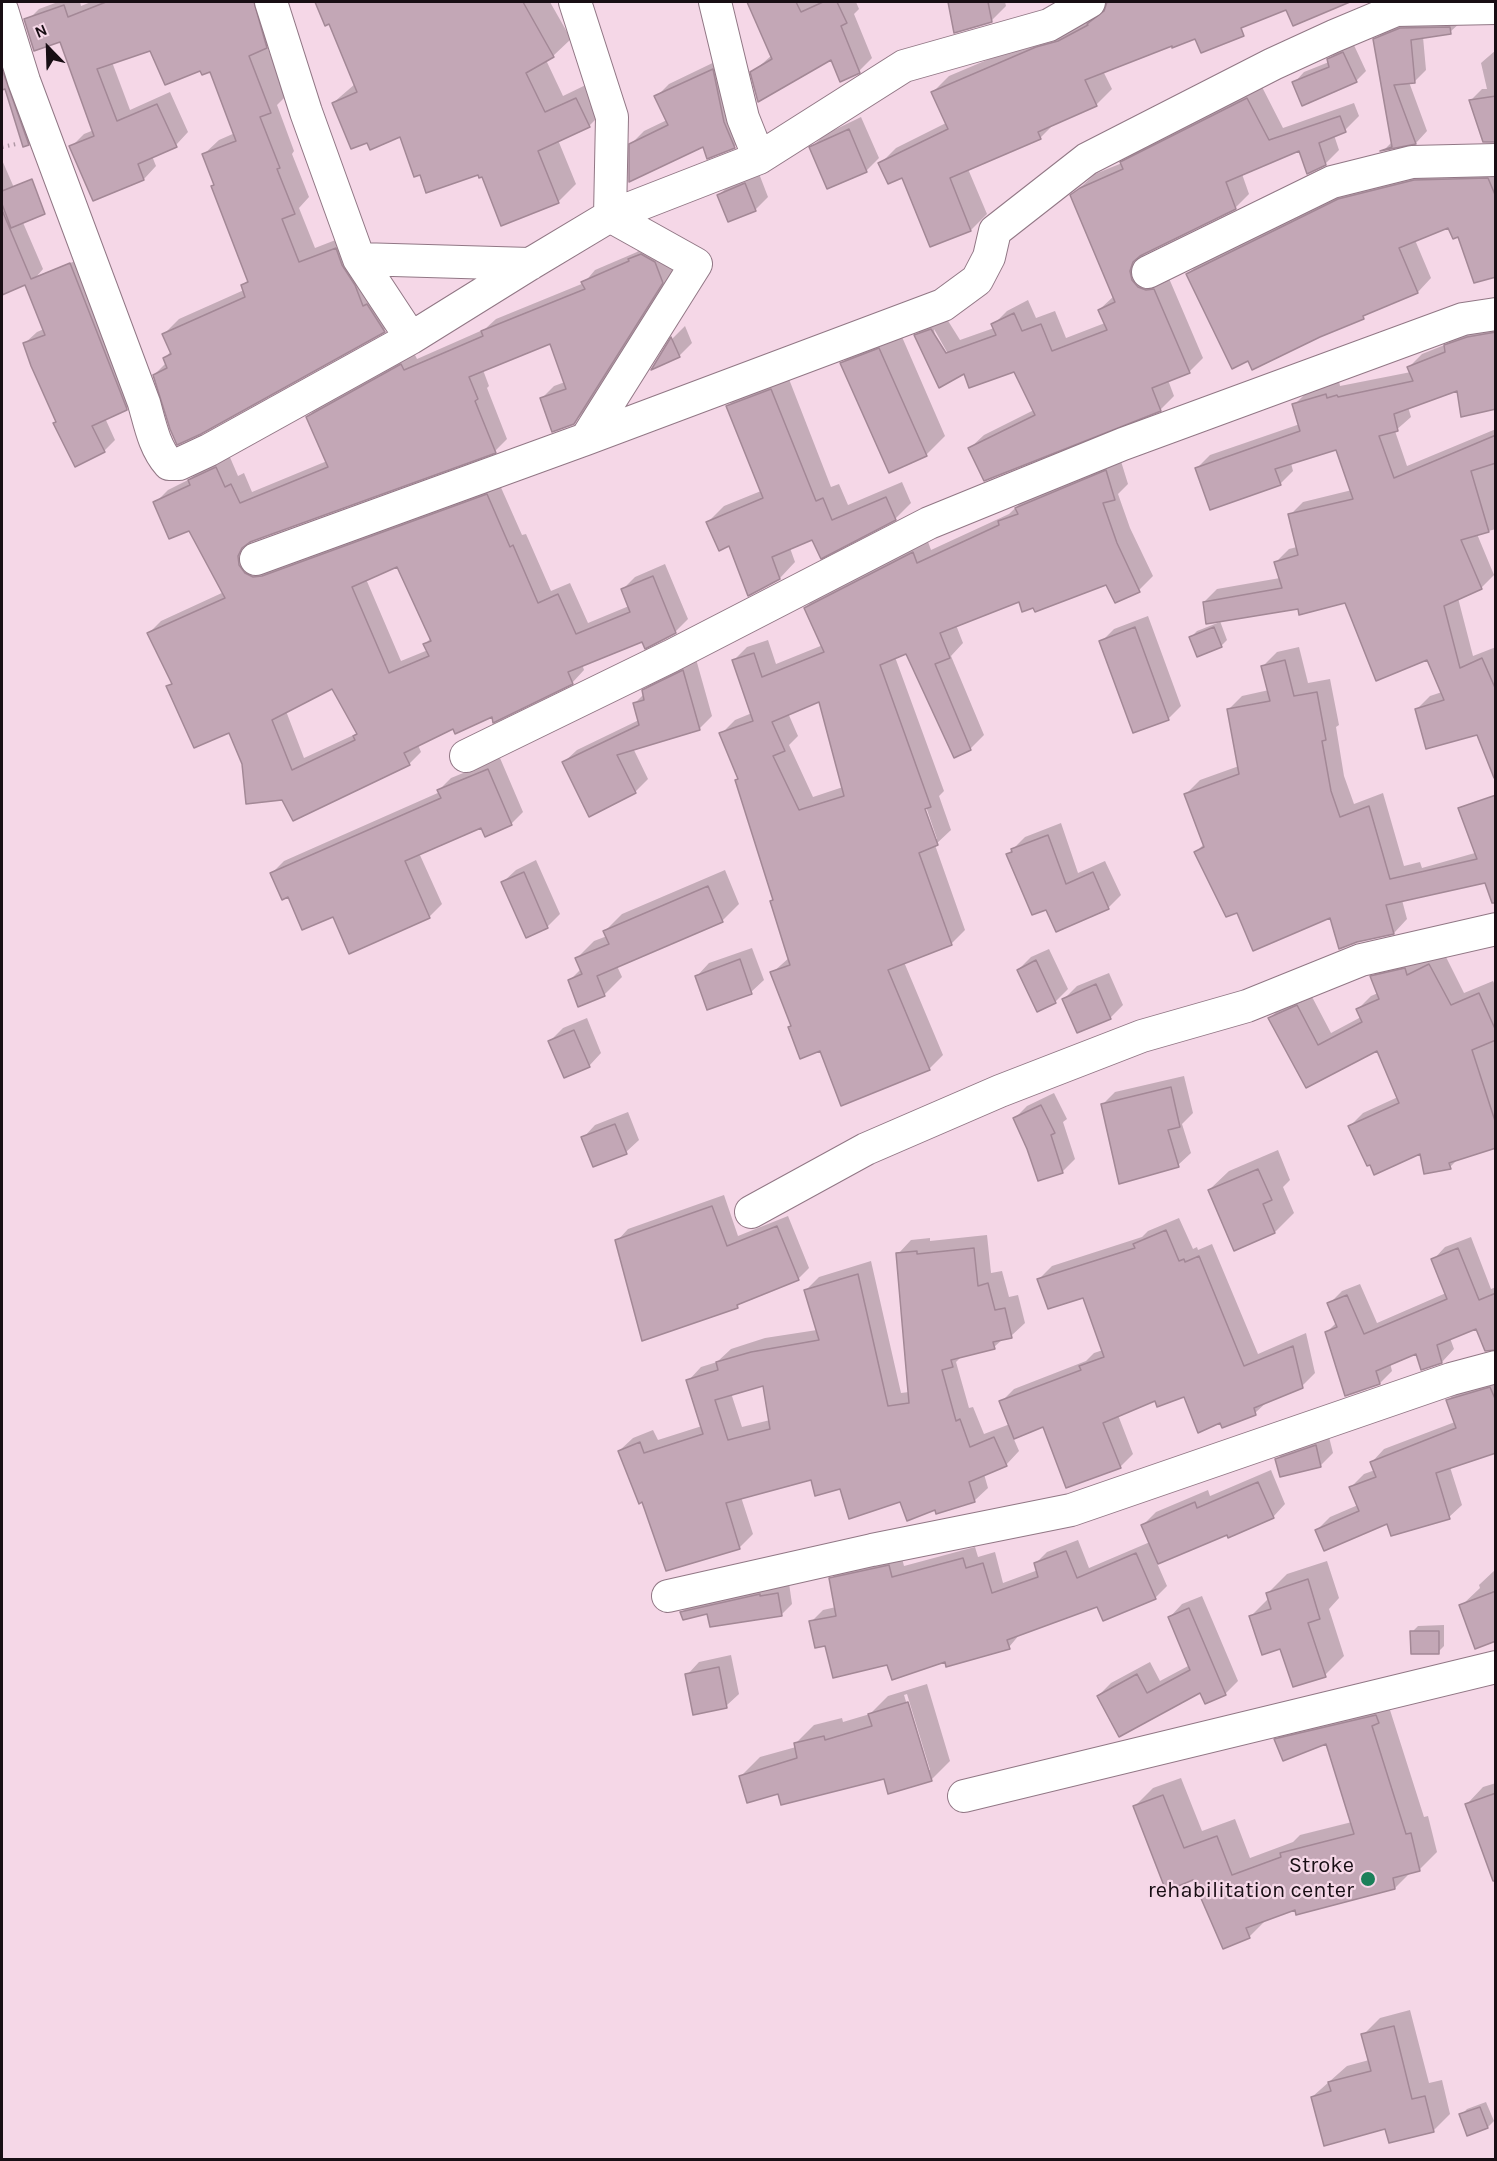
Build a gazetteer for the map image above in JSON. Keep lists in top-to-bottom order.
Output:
{
  "places": ["Stroke rehabilitation center"],
  "north": "top left"
}
